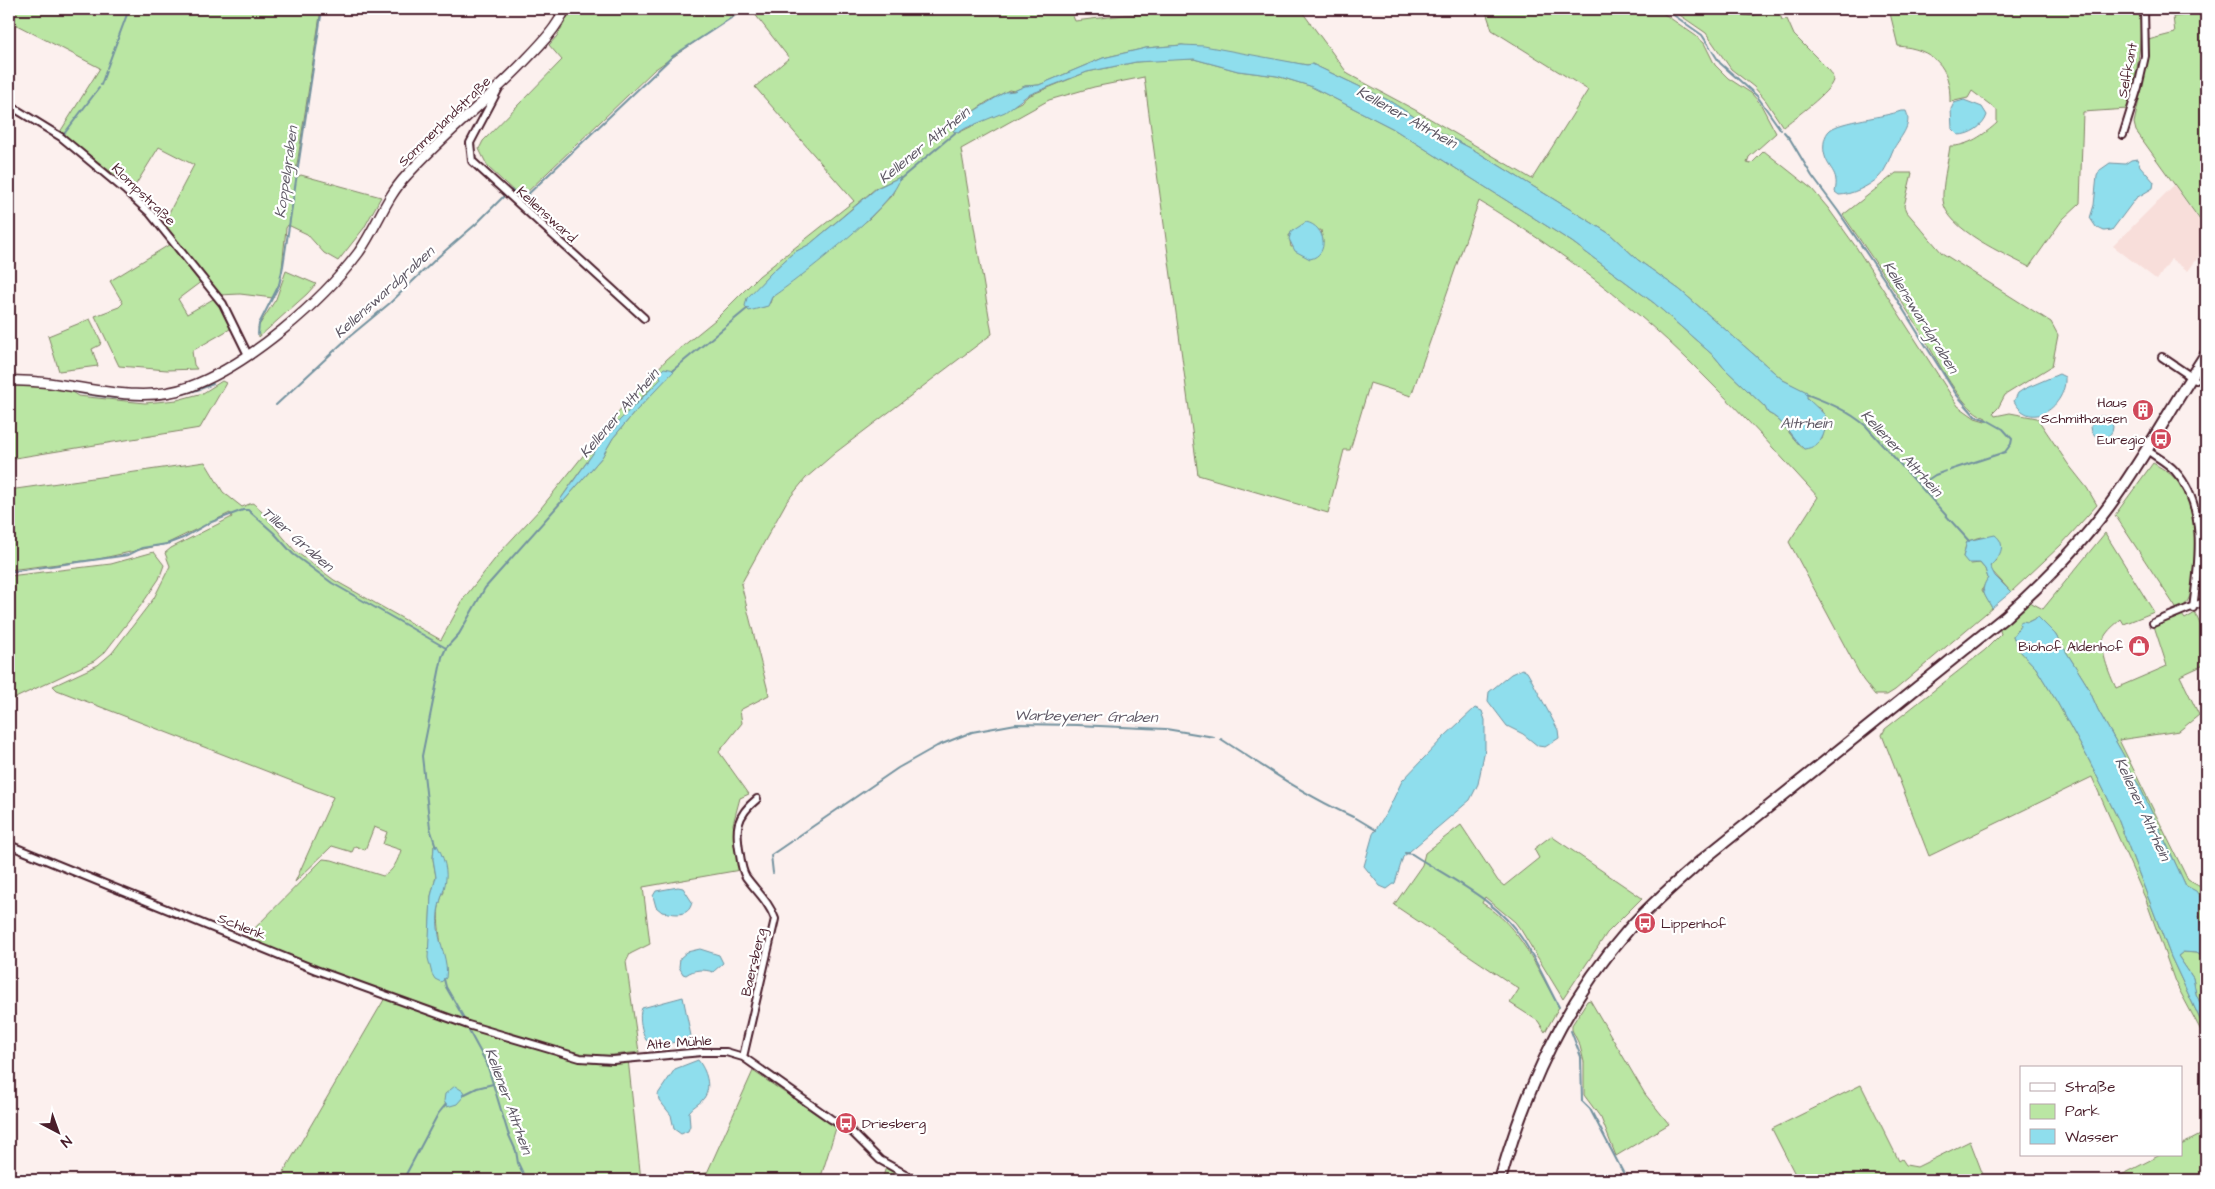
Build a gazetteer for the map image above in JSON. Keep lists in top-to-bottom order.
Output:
{
  "streets": {
    "street": [
      "Selfkant",
      "Sommerlandstraße",
      "Klompstraße",
      "Kellensward",
      "Schlenk",
      "Baersberg",
      "Alte Mühle"
    ]
  },
  "crossings": [
    ["Sommerlandstraße", "Klompstraße"],
    ["Sommerlandstraße", "Kellensward"],
    ["Schlenk", "Alte Mühle"],
    ["Baersberg", "Alte Mühle"]
  ],
  "water": [
    "Kellener Altrhein",
    "Koppelgraben",
    "Kellenswardgraben",
    "Altrhein",
    "Tiller Graben",
    "Warbeyener Graben"
  ],
  "places": {
    "building": ["Haus Schmithausen"],
    "bus stop": ["Euregio", "Lippenhof", "Driesberg"],
    "shop": ["Biohof Aldenhof"]
  },
  "legend": ["Straße", "Park", "Wasser"],
  "north": "bottom right"
}
